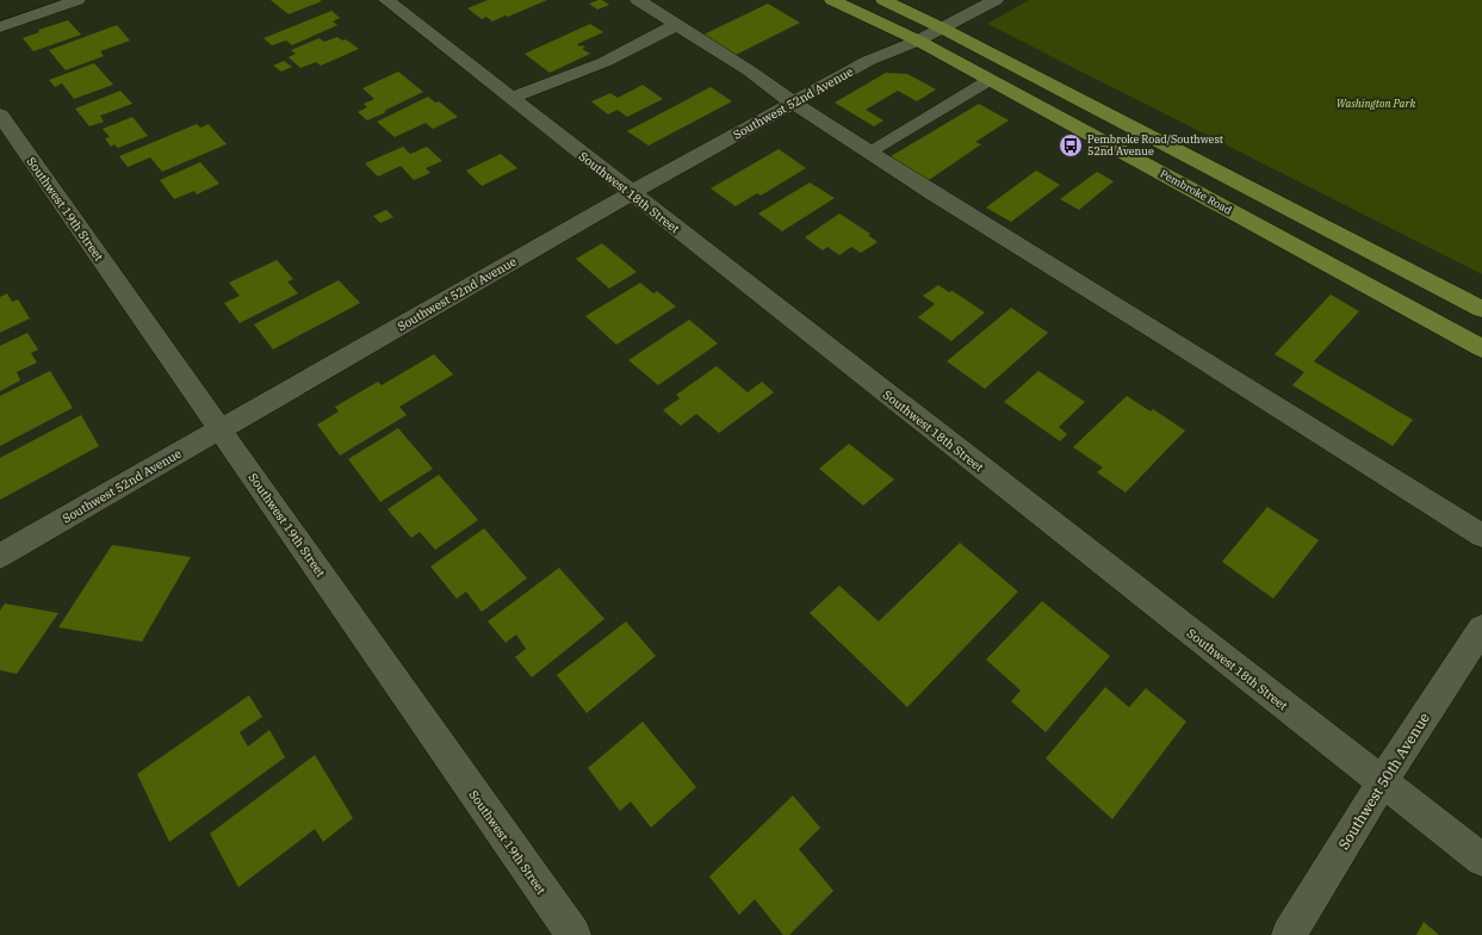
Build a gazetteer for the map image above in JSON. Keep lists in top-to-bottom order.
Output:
{
  "streets": {
    "main road": ["Pembroke Road"],
    "street": [
      "Southwest 52nd Avenue",
      "Southwest 18th Street",
      "Southwest 19th Street",
      "Southwest 50th Avenue"
    ]
  },
  "crossings": [
    ["Southwest 52nd Avenue", "Southwest 18th Street"],
    ["Southwest 52nd Avenue", "Pembroke Road"],
    ["Southwest 52nd Avenue", "Southwest 19th Street"],
    ["Southwest 18th Street", "Southwest 50th Avenue"]
  ],
  "parks": ["Washington Park"],
  "places": {
    "bus stop": ["Pembroke Road/Southwest 52nd Avenue"]
  }
}
